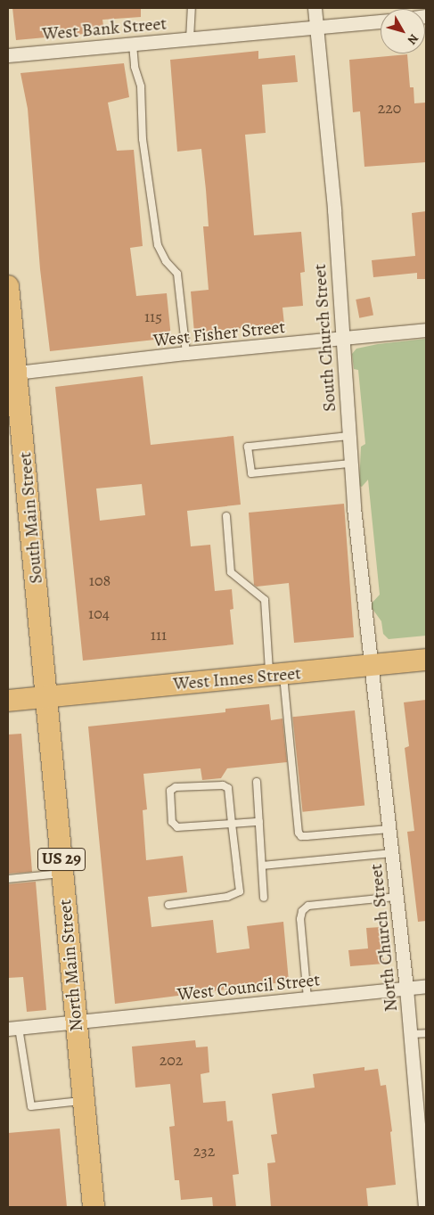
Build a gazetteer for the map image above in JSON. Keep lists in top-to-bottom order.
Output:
{
  "streets": {
    "main road": [
      "South Main Street",
      "West Innes Street",
      "US 29",
      "North Main Street"
    ],
    "street": [
      "West Bank Street",
      "West Fisher Street",
      "South Church Street",
      "North Church Street",
      "West Council Street"
    ]
  },
  "crossings": [
    ["West Bank Street", "South Church Street"],
    ["West Fisher Street", "South Church Street"],
    ["West Fisher Street", "South Main Street"],
    ["South Church Street", "West Innes Street"],
    ["South Church Street", "North Church Street"],
    ["South Main Street", "West Innes Street"],
    ["South Main Street", "North Main Street"],
    ["West Innes Street", "North Church Street"],
    ["West Innes Street", "North Main Street"],
    ["North Church Street", "West Council Street"],
    ["North Main Street", "West Council Street"]
  ],
  "house_numbers": [
    "220",
    "115",
    "108",
    "104",
    "111",
    "202",
    "232"
  ],
  "north": "bottom right"
}
